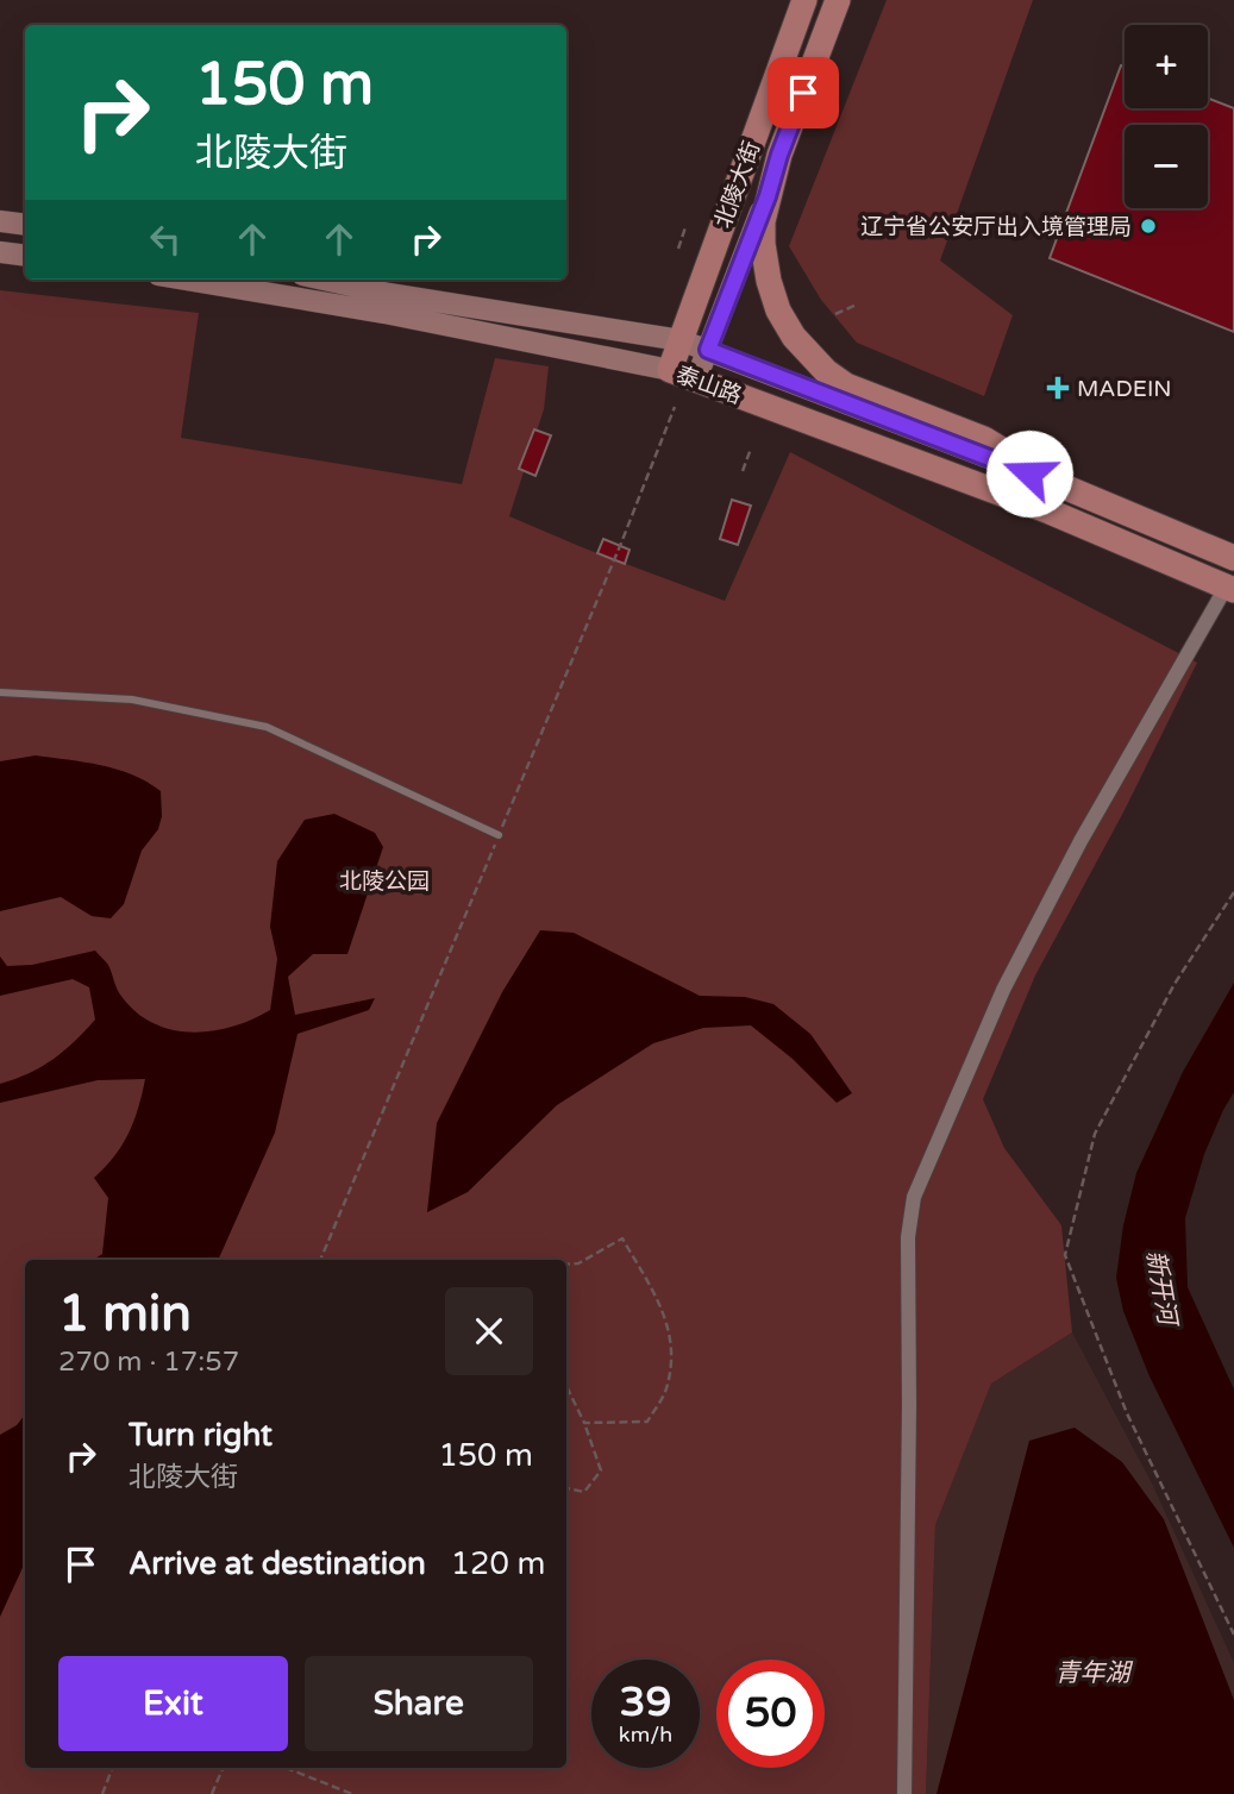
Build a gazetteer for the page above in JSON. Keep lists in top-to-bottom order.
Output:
{
  "streets": {
    "main road": ["北陵大街", "泰山路"]
  },
  "crossings": [
    ["北陵大街", "泰山路"]
  ],
  "water": ["新开河", "青年湖"],
  "parks": ["北陵公园"],
  "places": {
    "other": ["辽宁省公安厅出入境管理局"],
    "health": ["MADEIN"]
  },
  "page": {
    "map_buttons": ["+", "−"],
    "turn": ["150 m", "北陵大街"],
    "heading": ["1 min", "270 m · 17:57"],
    "list": [
      {
        "name": "Turn right",
        "note": "北陵大街",
        "value": "150 m"
      },
      {
        "name": "Arrive at destination",
        "value": "120 m"
      }
    ],
    "buttons": ["Exit", "Share"],
    "speed": "39 km/h",
    "limit": "50"
  }
}
